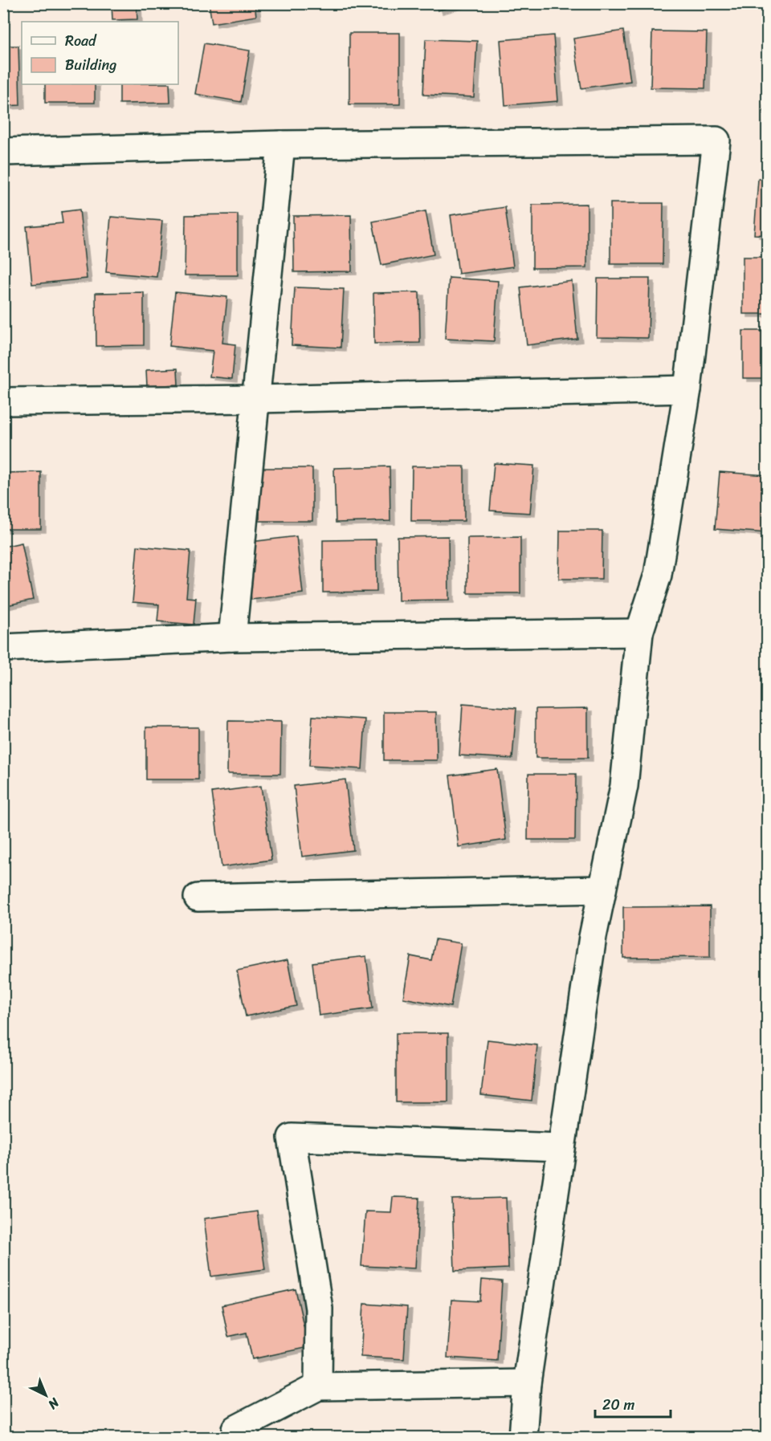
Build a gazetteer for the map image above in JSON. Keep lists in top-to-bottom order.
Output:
{
  "legend": ["Road", "Building"],
  "scale_bar": "20 m",
  "north": "bottom right"
}
